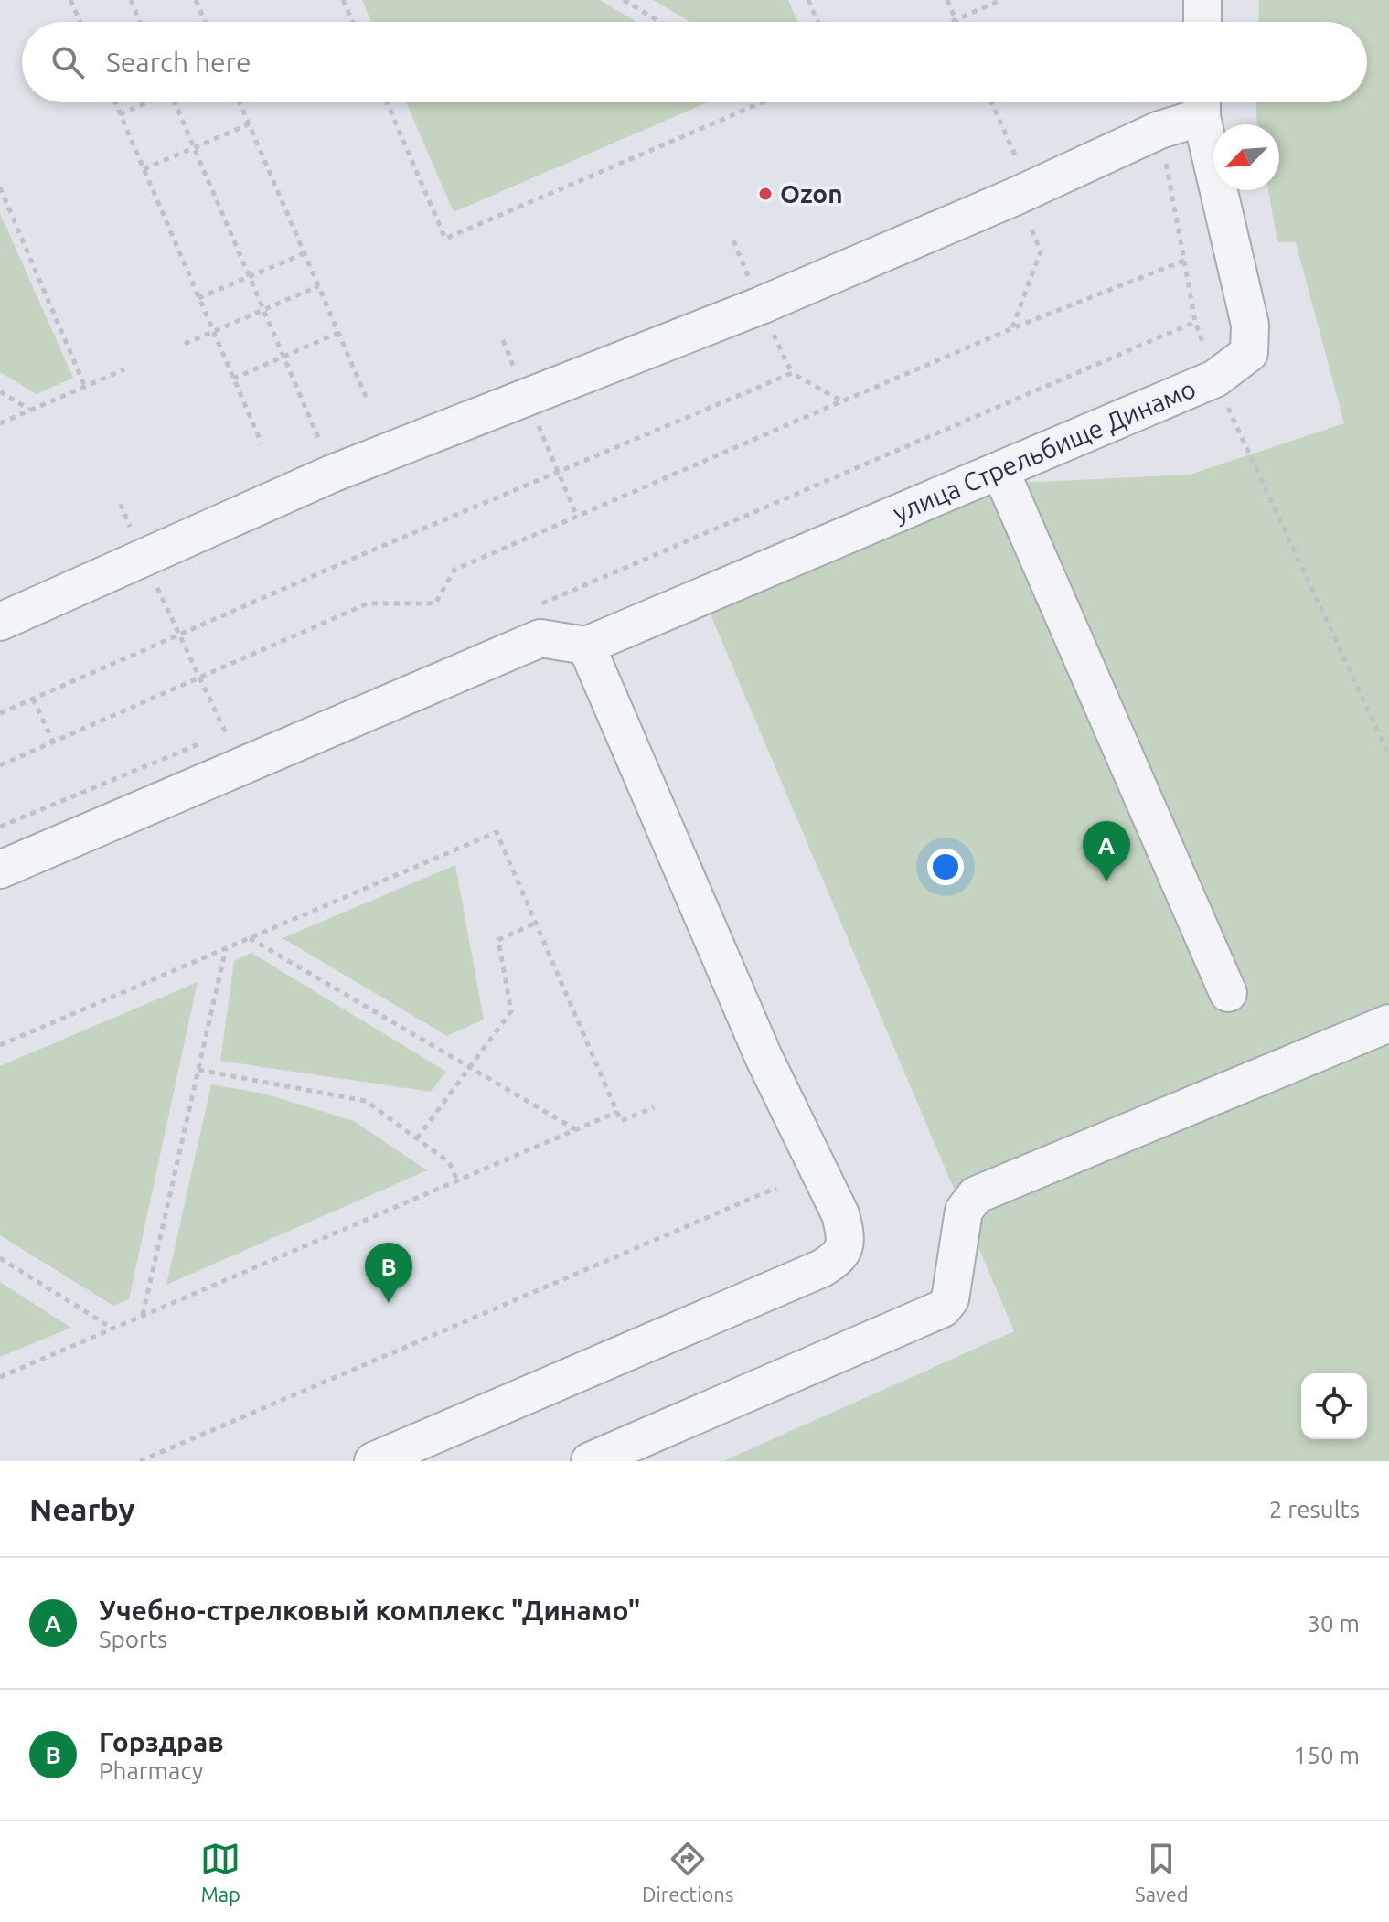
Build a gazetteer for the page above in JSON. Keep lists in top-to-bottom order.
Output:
{
  "streets": {
    "street": ["улица Стрельбище Динамо"]
  },
  "places": ["Ozon"],
  "north": "bottom left",
  "page": {
    "search": "Search here",
    "pins": ["A", "B"],
    "heading": ["Nearby", "2 results"],
    "list": [
      {
        "mark": "A",
        "name": "Учебно-стрелковый комплекс \"Динамо\"",
        "note": "Sports",
        "value": "30 m"
      },
      {
        "mark": "B",
        "name": "Горздрав",
        "note": "Pharmacy",
        "value": "150 m"
      }
    ],
    "nav": ["Map", "Directions", "Saved"]
  }
}
